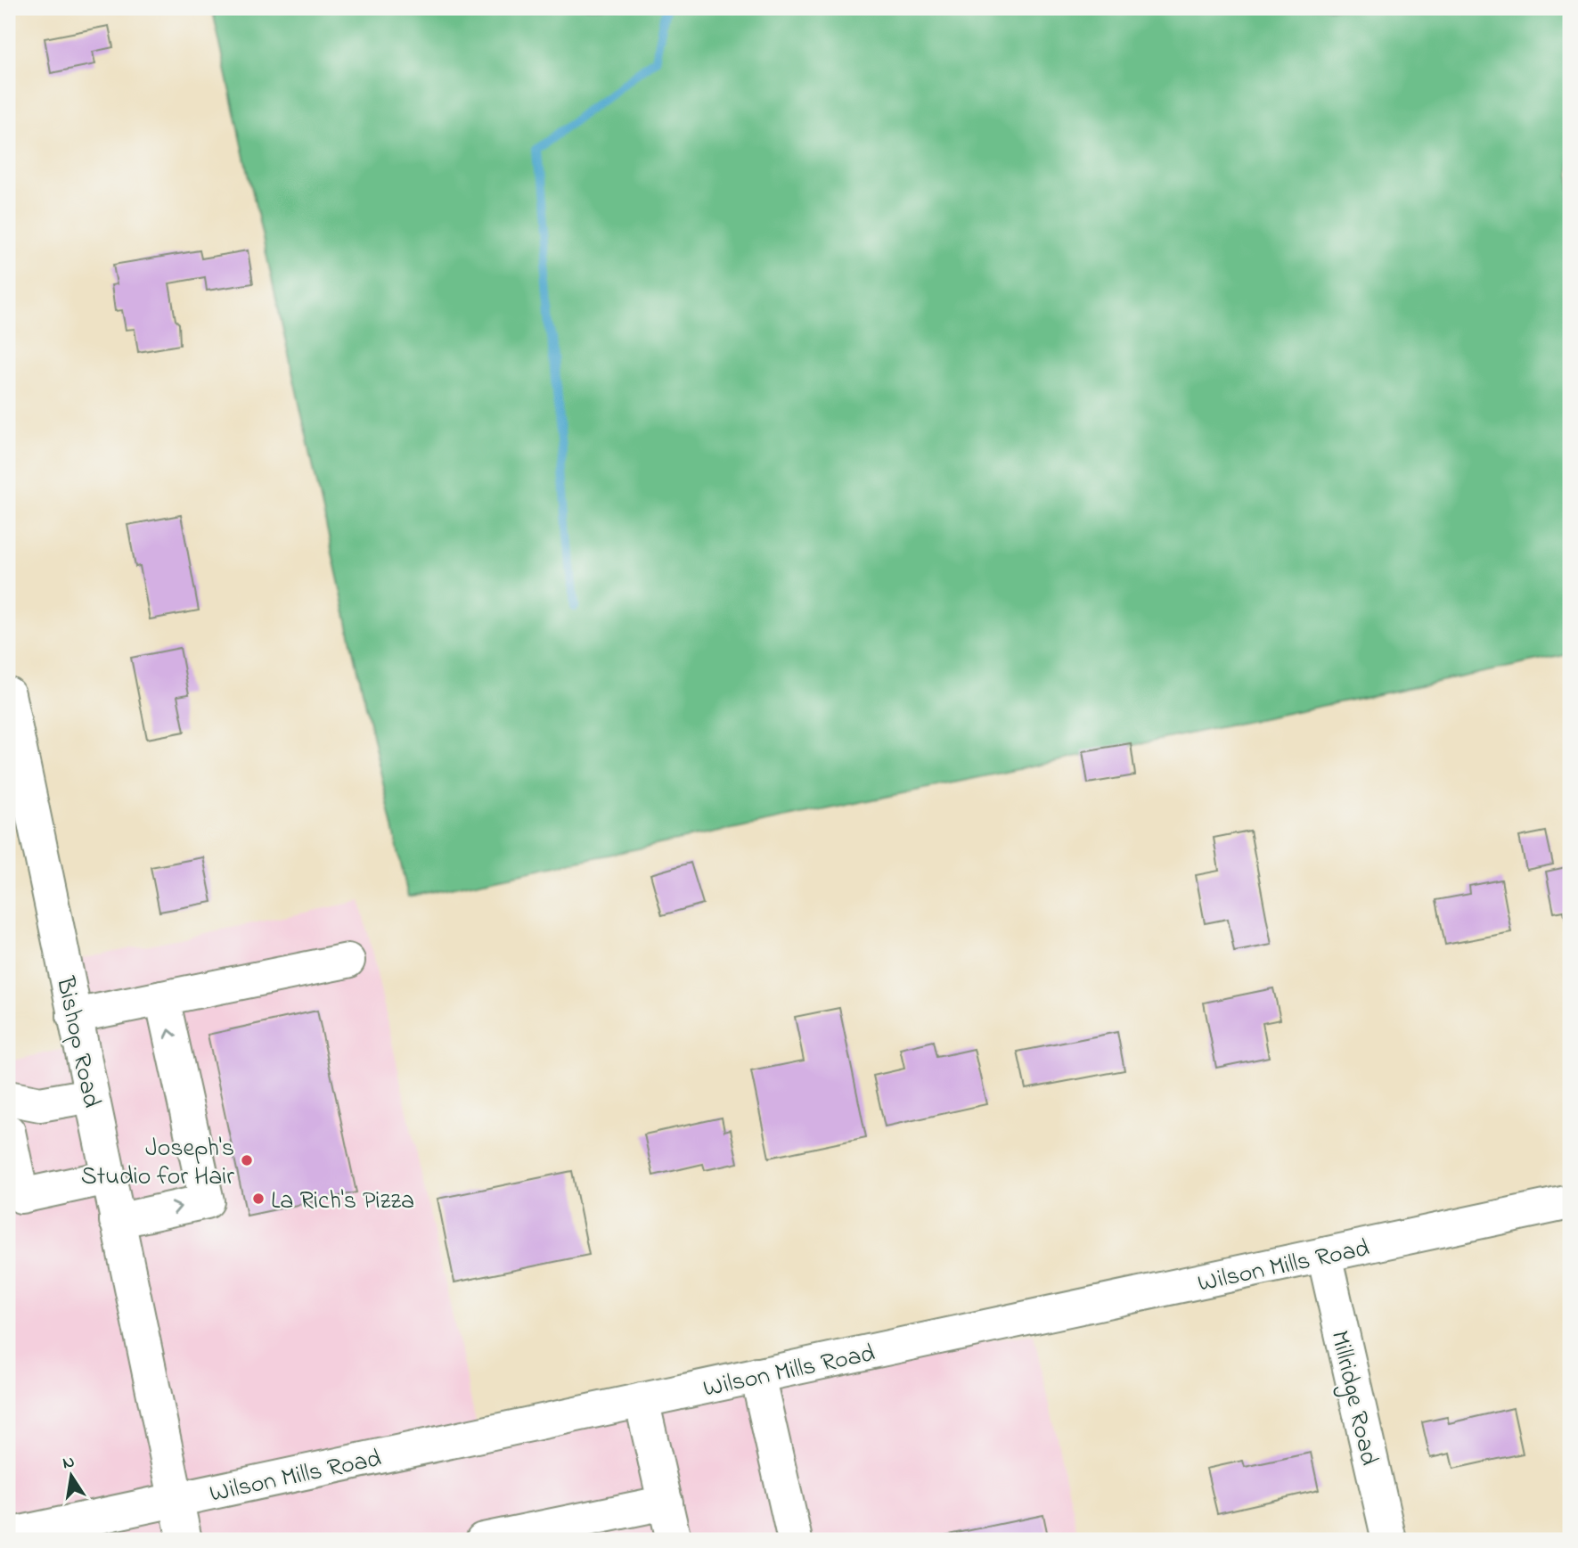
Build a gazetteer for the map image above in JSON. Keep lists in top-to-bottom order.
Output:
{
  "streets": {
    "main road": ["Bishop Road", "Wilson Mills Road", "Millridge Road"]
  },
  "crossings": [
    ["Bishop Road", "Wilson Mills Road"],
    ["Wilson Mills Road", "Millridge Road"]
  ],
  "places": ["Joseph's Studio for Hair", "La Rich's Pizza"],
  "north": "top"
}
